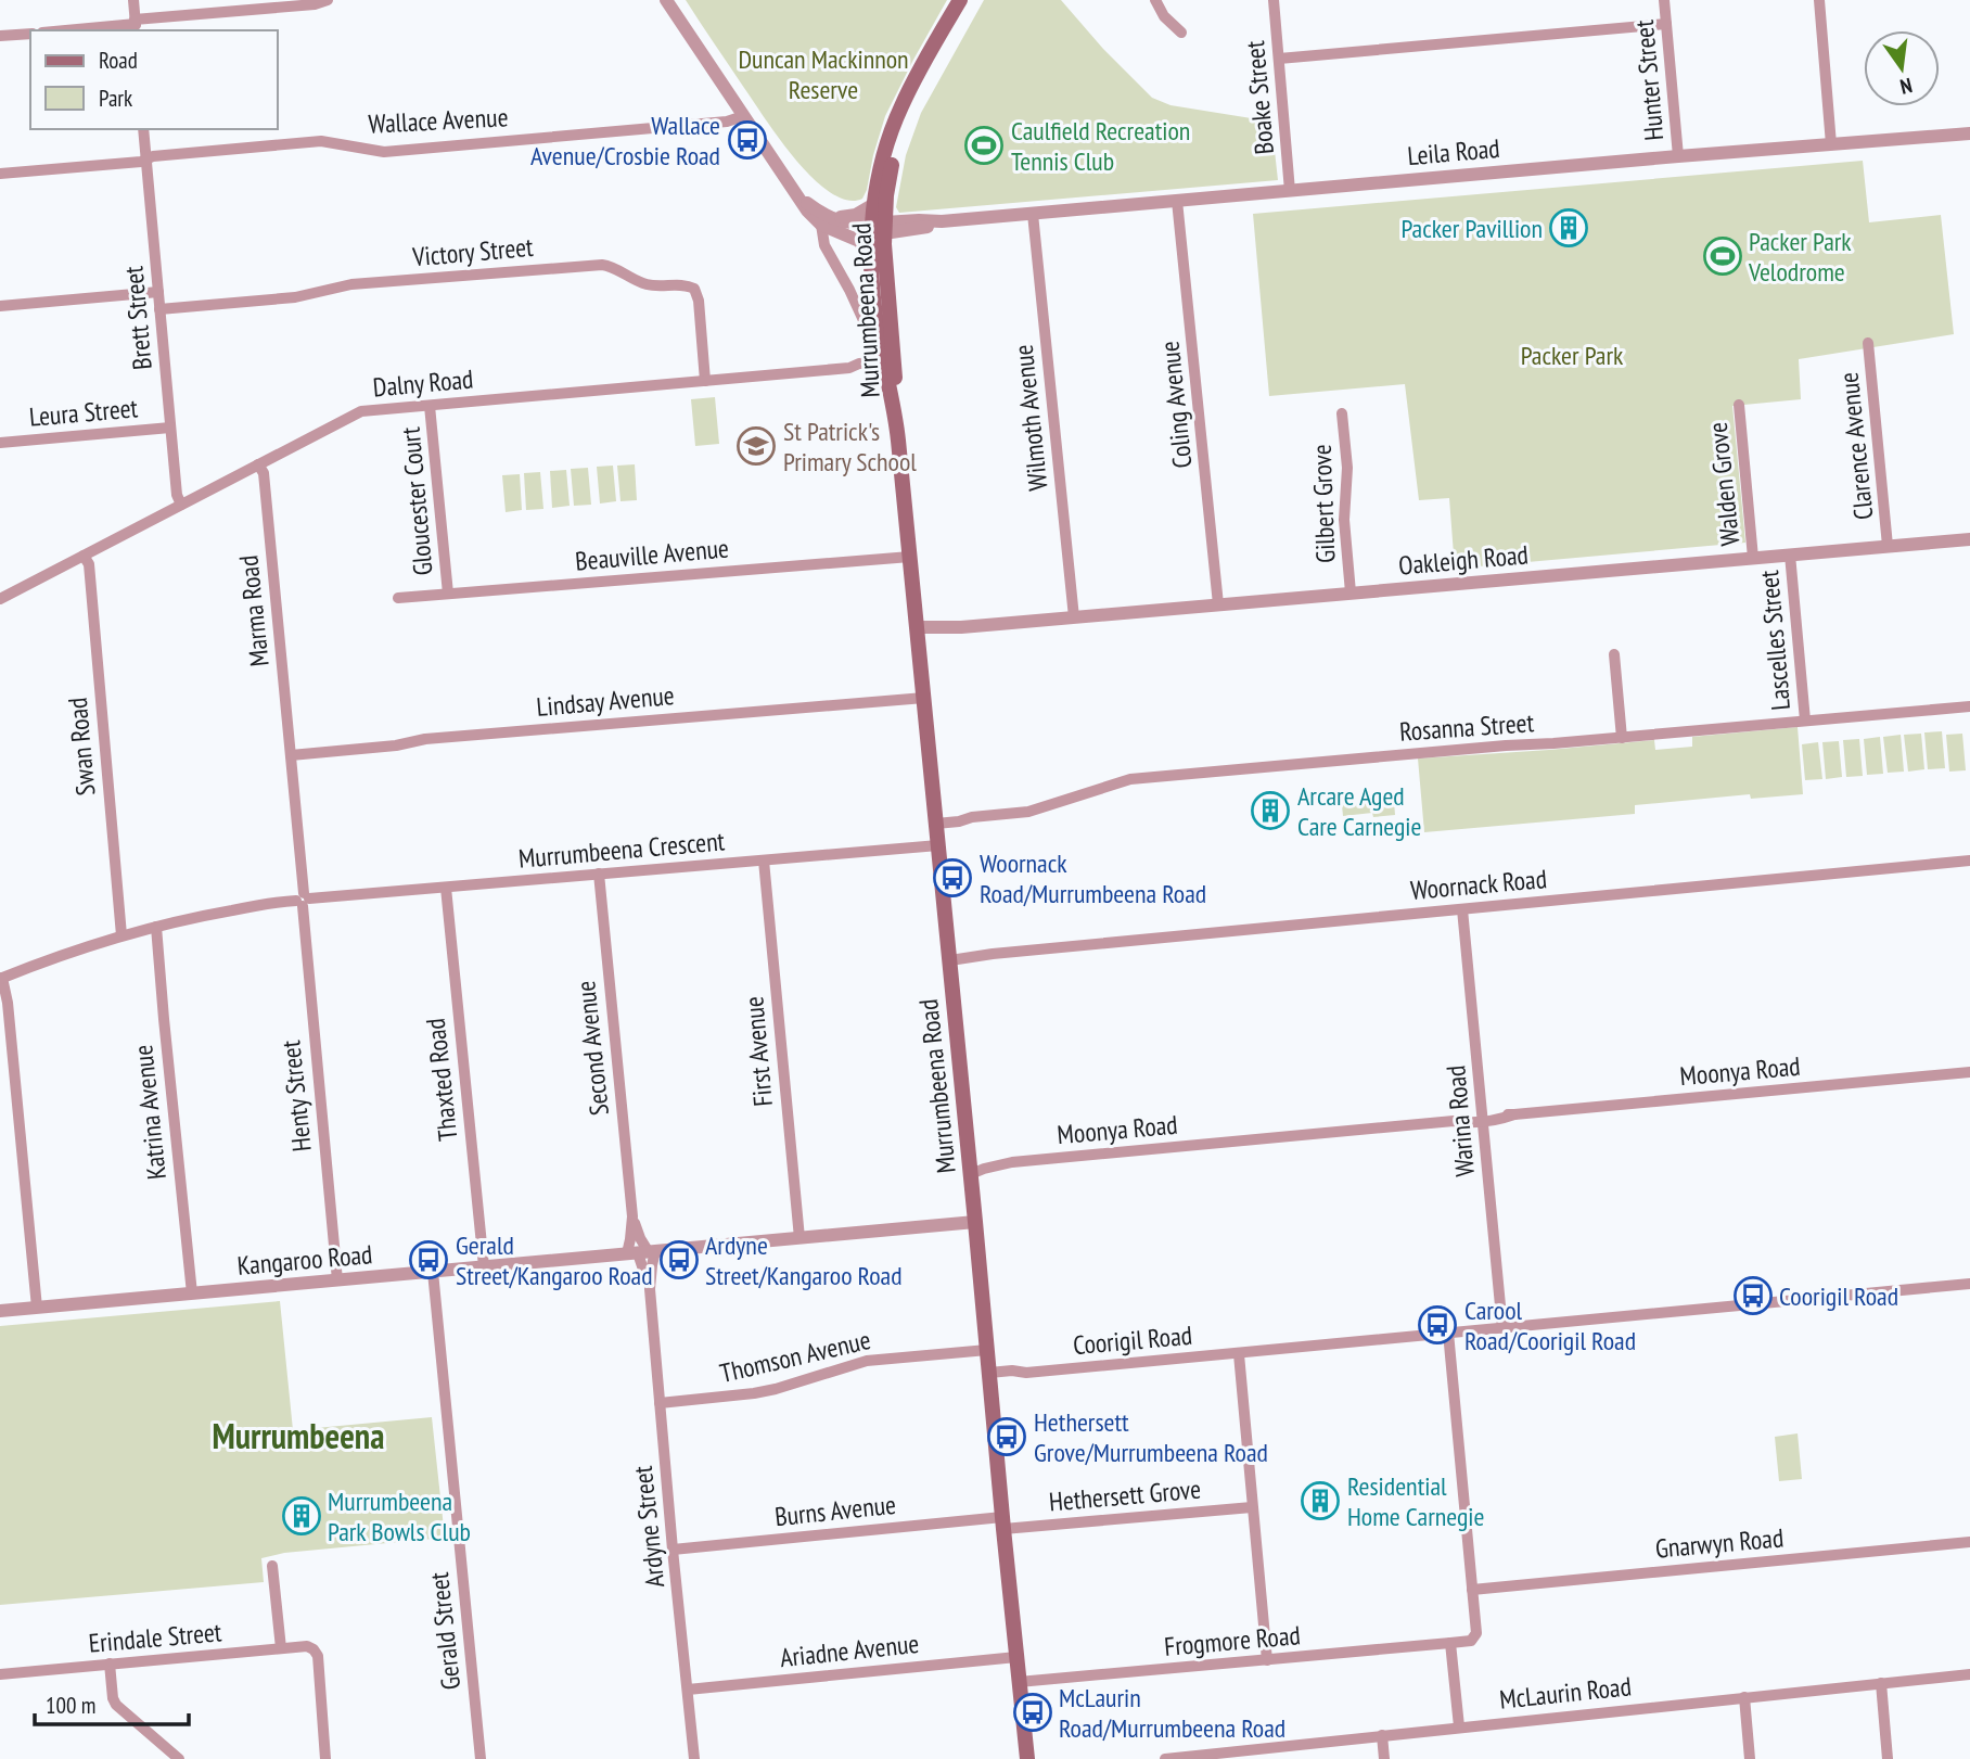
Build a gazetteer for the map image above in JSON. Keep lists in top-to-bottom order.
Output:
{
  "streets": {
    "main road": ["Murrumbeena Road"],
    "street": [
      "Hunter Street",
      "Boake Street",
      "Wallace Avenue",
      "Leila Road",
      "Victory Street",
      "Brett Street",
      "Dalny Road",
      "Coling Avenue",
      "Leura Street",
      "Wilmoth Avenue",
      "Clarence Avenue",
      "Walden Grove",
      "Gloucester Court",
      "Gilbert Grove",
      "Beauville Avenue",
      "Oakleigh Road",
      "Marma Road",
      "Lascelles Street",
      "Lindsay Avenue",
      "Rosanna Street",
      "Swan Road",
      "Murrumbeena Crescent",
      "Woornack Road",
      "Second Avenue",
      "First Avenue",
      "Moonya Road",
      "Thaxted Road",
      "Henty Street",
      "Katrina Avenue",
      "Warina Road",
      "Kangaroo Road",
      "Coorigil Road",
      "Thomson Avenue",
      "Hethersett Grove",
      "Burns Avenue",
      "Ardyne Street",
      "Gnarwyn Road",
      "Gerald Street",
      "Erindale Street",
      "Frogmore Road",
      "Ariadne Avenue",
      "McLaurin Road"
    ]
  },
  "crossings": [
    ["Hunter Street", "Leila Road"],
    ["Boake Street", "Leila Road"],
    ["Wallace Avenue", "Brett Street"],
    ["Leila Road", "Murrumbeena Road"],
    ["Leila Road", "Coling Avenue"],
    ["Leila Road", "Wilmoth Avenue"],
    ["Victory Street", "Brett Street"],
    ["Victory Street", "Dalny Road"],
    ["Murrumbeena Road", "Dalny Road"],
    ["Murrumbeena Road", "Beauville Avenue"],
    ["Murrumbeena Road", "Oakleigh Road"],
    ["Murrumbeena Road", "Lindsay Avenue"],
    ["Murrumbeena Road", "Rosanna Street"],
    ["Murrumbeena Road", "Murrumbeena Crescent"],
    ["Murrumbeena Road", "Woornack Road"],
    ["Murrumbeena Road", "Moonya Road"],
    ["Murrumbeena Road", "Kangaroo Road"],
    ["Murrumbeena Road", "Coorigil Road"],
    ["Murrumbeena Road", "Thomson Avenue"],
    ["Murrumbeena Road", "Hethersett Grove"],
    ["Murrumbeena Road", "Burns Avenue"],
    ["Murrumbeena Road", "Frogmore Road"],
    ["Murrumbeena Road", "Ariadne Avenue"],
    ["Brett Street", "Dalny Road"],
    ["Brett Street", "Leura Street"],
    ["Dalny Road", "Gloucester Court"],
    ["Dalny Road", "Marma Road"],
    ["Dalny Road", "Swan Road"],
    ["Coling Avenue", "Oakleigh Road"],
    ["Wilmoth Avenue", "Oakleigh Road"],
    ["Clarence Avenue", "Oakleigh Road"],
    ["Walden Grove", "Oakleigh Road"],
    ["Gloucester Court", "Beauville Avenue"],
    ["Gilbert Grove", "Oakleigh Road"],
    ["Oakleigh Road", "Lascelles Street"],
    ["Marma Road", "Lindsay Avenue"],
    ["Marma Road", "Henty Street"],
    ["Lascelles Street", "Rosanna Street"],
    ["Lindsay Avenue", "Henty Street"],
    ["Swan Road", "Murrumbeena Crescent"],
    ["Murrumbeena Crescent", "Second Avenue"],
    ["Murrumbeena Crescent", "First Avenue"],
    ["Murrumbeena Crescent", "Thaxted Road"],
    ["Murrumbeena Crescent", "Henty Street"],
    ["Murrumbeena Crescent", "Katrina Avenue"],
    ["Woornack Road", "Warina Road"],
    ["Second Avenue", "Kangaroo Road"],
    ["Second Avenue", "Ardyne Street"],
    ["First Avenue", "Kangaroo Road"],
    ["Moonya Road", "Warina Road"],
    ["Thaxted Road", "Kangaroo Road"],
    ["Henty Street", "Kangaroo Road"],
    ["Katrina Avenue", "Kangaroo Road"],
    ["Warina Road", "Coorigil Road"],
    ["Kangaroo Road", "Ardyne Street"],
    ["Kangaroo Road", "Gerald Street"],
    ["Thomson Avenue", "Ardyne Street"],
    ["Hethersett Grove", "Burns Avenue"],
    ["Burns Avenue", "Ardyne Street"],
    ["Ardyne Street", "Ariadne Avenue"]
  ],
  "districts": ["Murrumbeena"],
  "parks": ["Duncan Mackinnon Reserve", "Packer Park"],
  "places": {
    "bus stop": [
      "Wallace Avenue/Crosbie Road",
      "Woornack Road/Murrumbeena Road",
      "Gerald Street/Kangaroo Road",
      "Ardyne Street/Kangaroo Road",
      "Coorigil Road",
      "Carool Road/Coorigil Road",
      "Hethersett Grove/Murrumbeena Road",
      "McLaurin Road/Murrumbeena Road"
    ],
    "sports": ["Caulfield Recreation Tennis Club", "Packer Park Velodrome"],
    "building": [
      "Packer Pavillion",
      "Arcare Aged Care Carnegie",
      "Residential Home Carnegie",
      "Murrumbeena Park Bowls Club"
    ],
    "school or university": ["St Patrick's Primary School"]
  },
  "legend": ["Road", "Park"],
  "scale_bar": "100 m",
  "north": "bottom"
}
